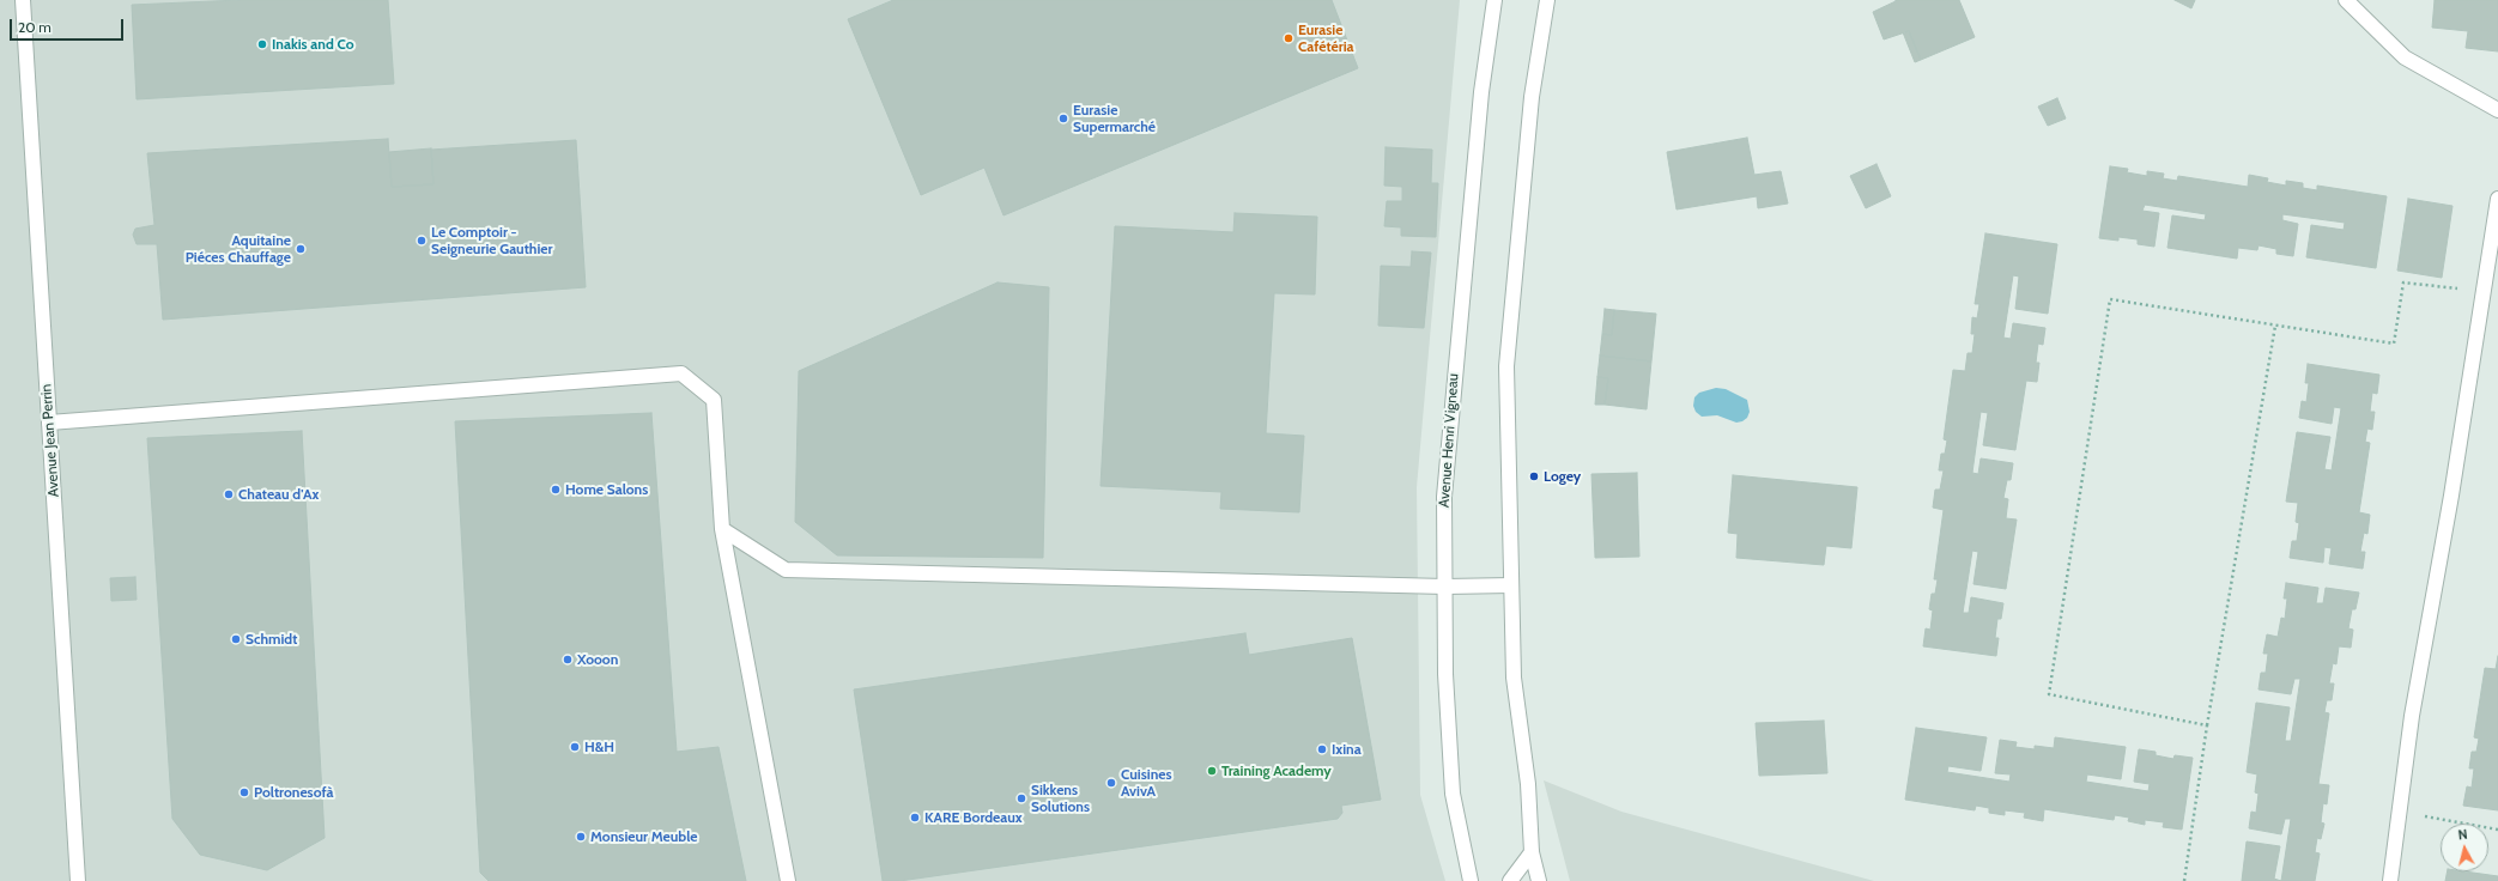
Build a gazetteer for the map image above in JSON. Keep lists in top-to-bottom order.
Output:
{
  "streets": {
    "street": ["Avenue Jean Perrin", "Avenue Henri Vigneau"]
  },
  "places": [
    "Eurasie Cafétéria",
    "Inakis and Co",
    "Eurasie Supermarché",
    "Le Comptoir - Seigneurie Gauthier",
    "Aquitaine Piéces Chauffage",
    "Logey",
    "Home Salons",
    "Chateau d'Ax",
    "Schmidt",
    "Xooon",
    "H&H",
    "Ixina",
    "Training Academy",
    "Cuisines AvivA",
    "Poltronesofà",
    "Sikkens Solutions",
    "KARE Bordeaux",
    "Monsieur Meuble"
  ],
  "scale_bar": "20 m",
  "north": "top"
}
